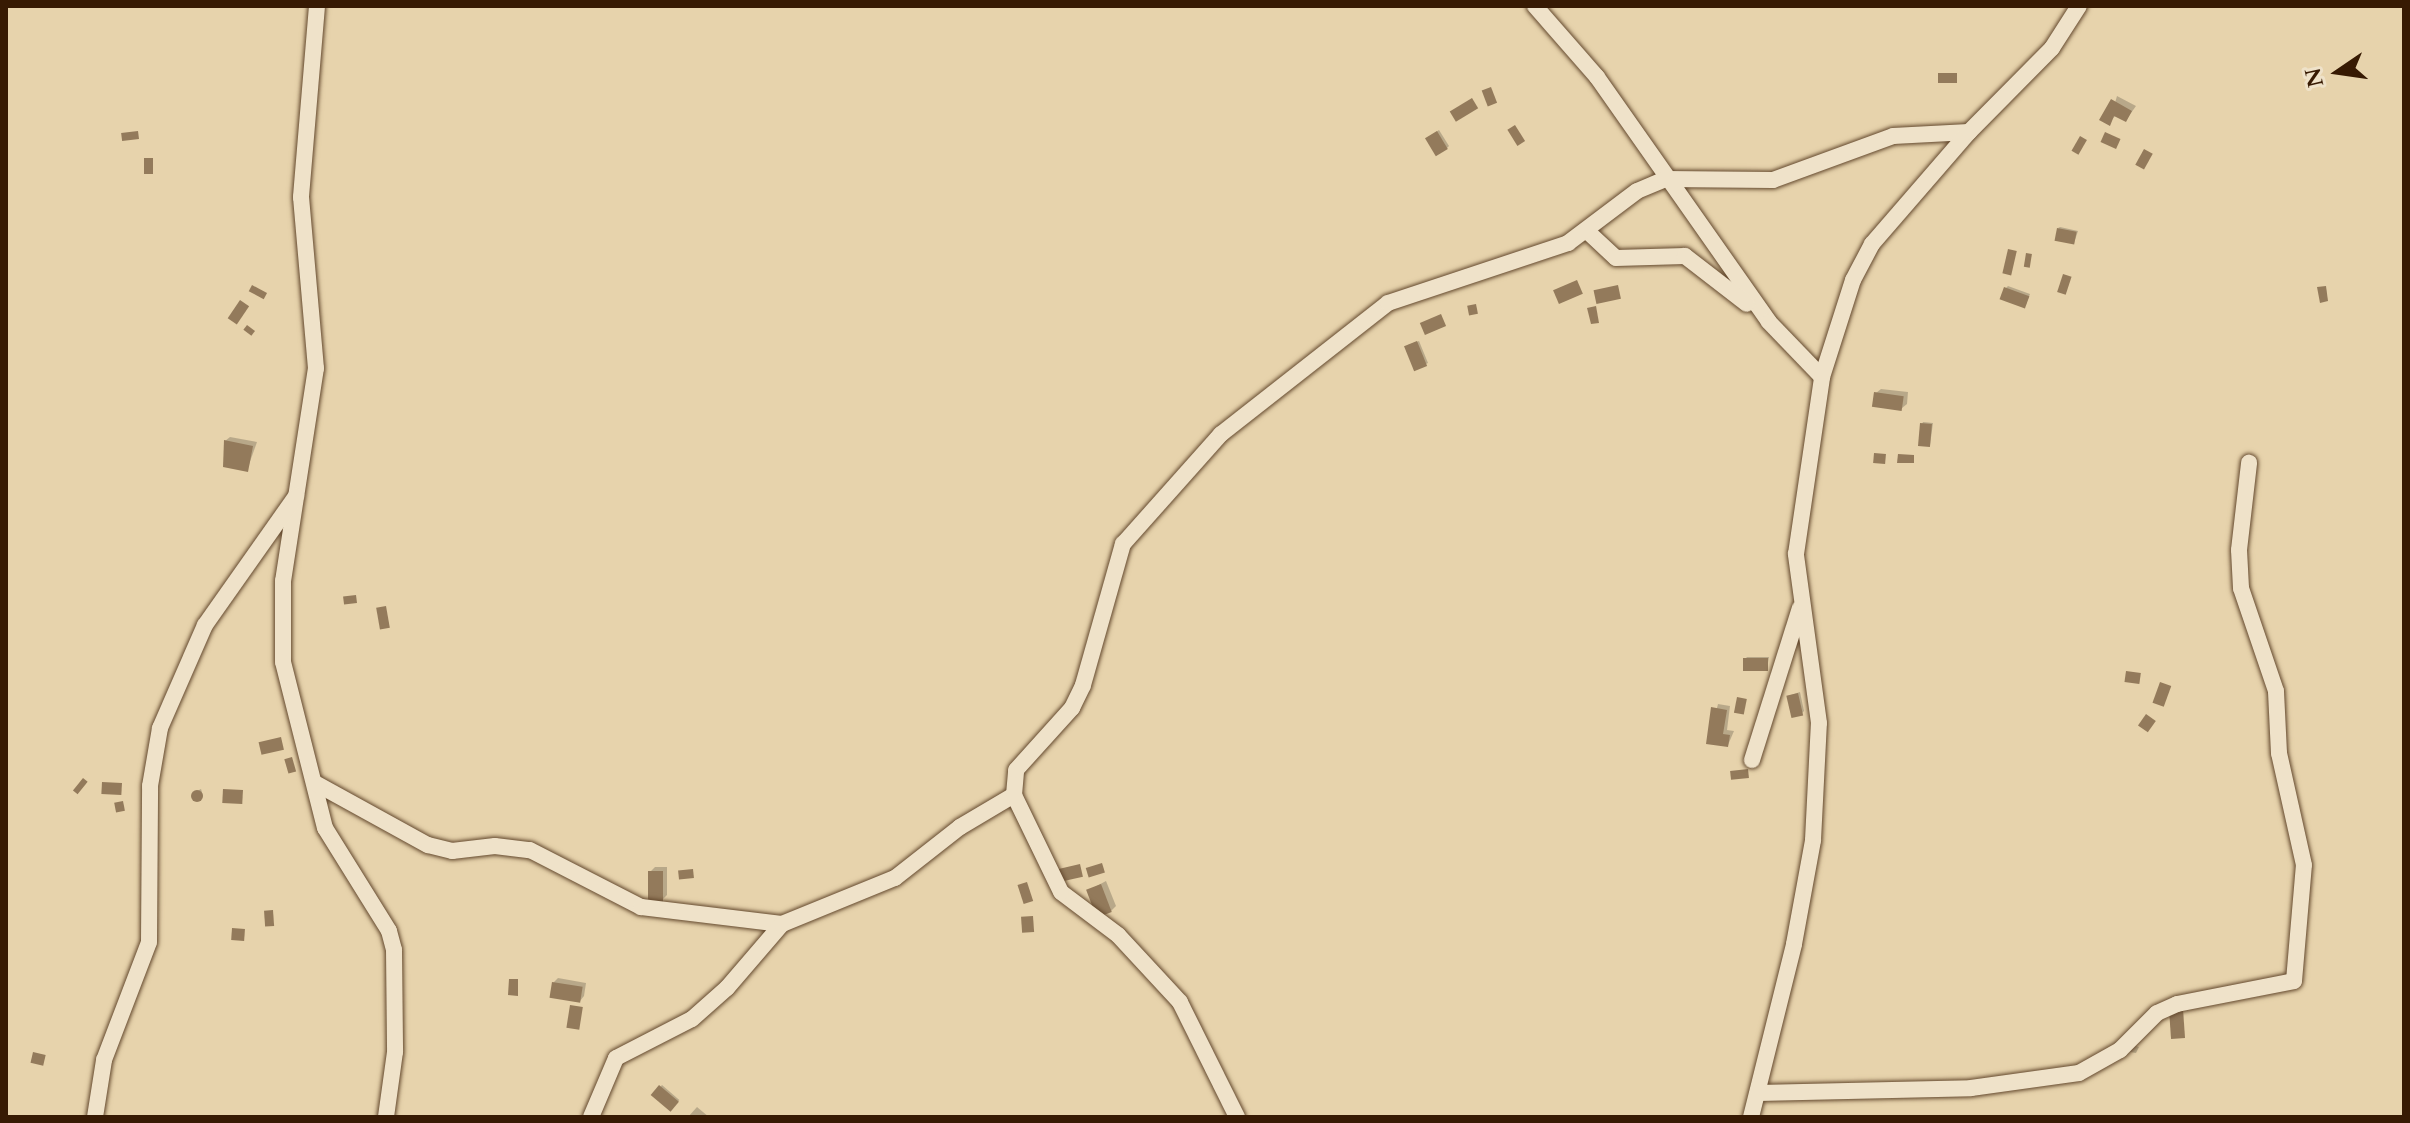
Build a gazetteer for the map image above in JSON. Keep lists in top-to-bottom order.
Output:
{
  "north": "left"
}
